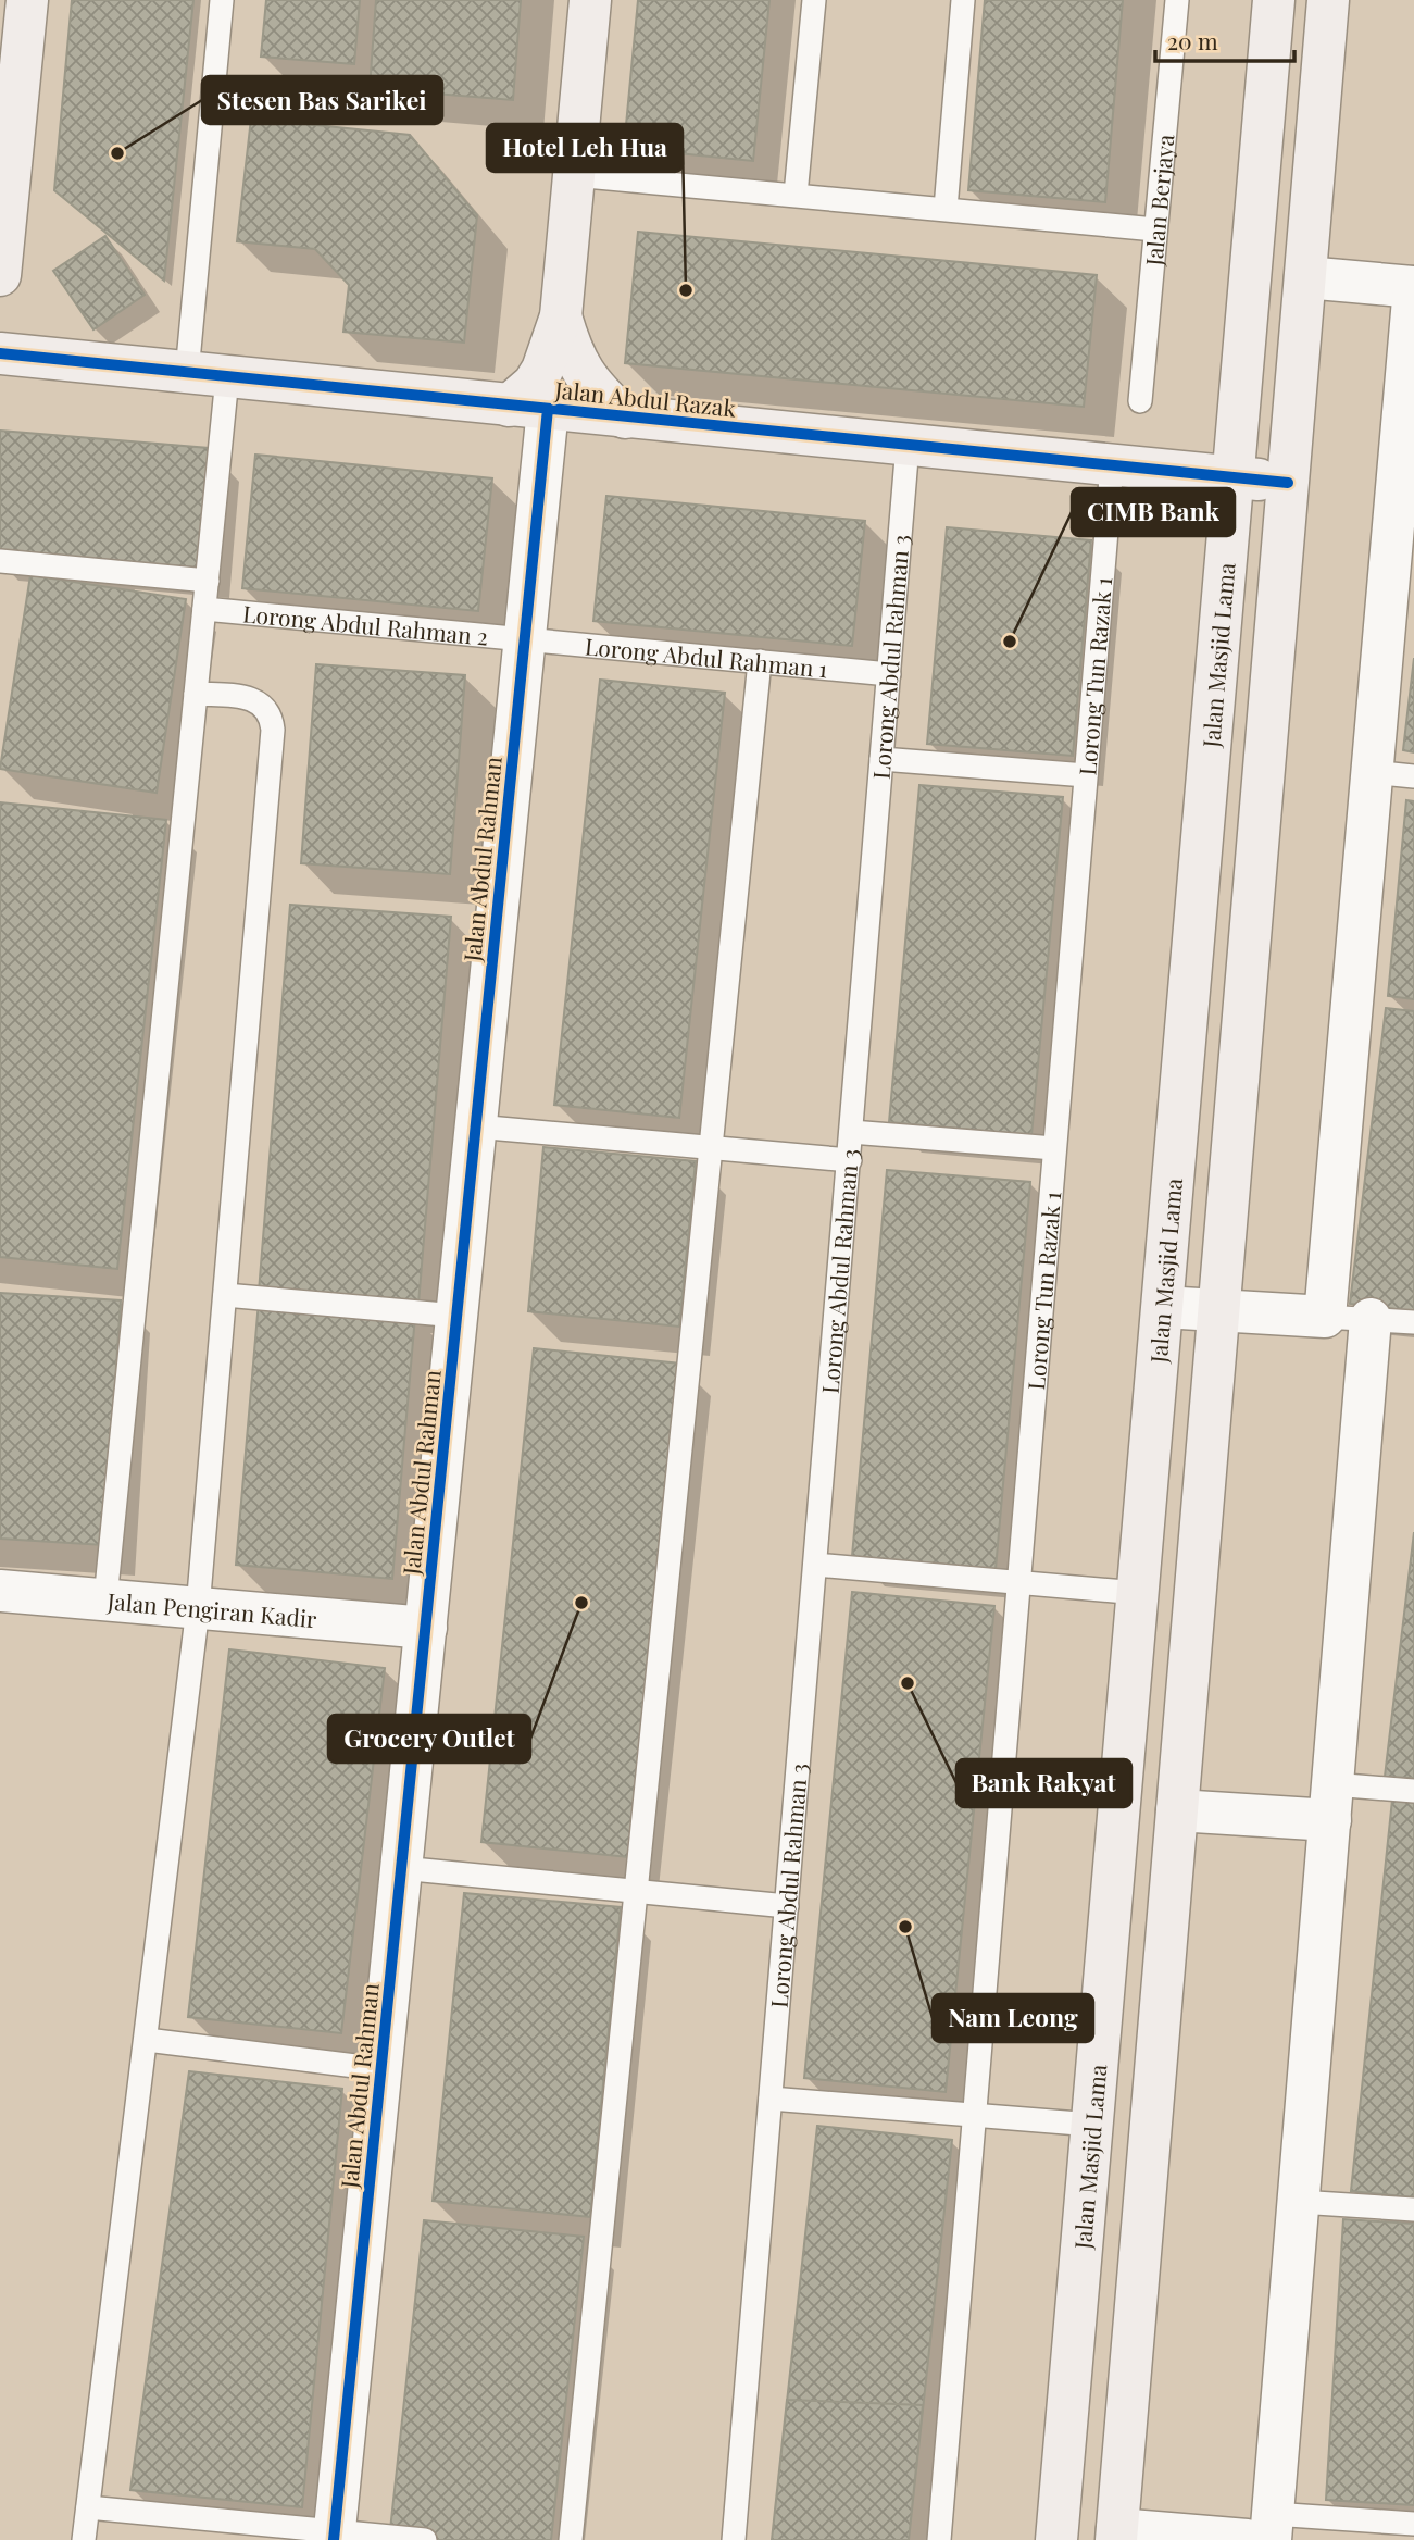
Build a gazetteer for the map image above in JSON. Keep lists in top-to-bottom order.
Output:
{
  "streets": {
    "main road": ["Jalan Abdul Razak", "Jalan Masjid Lama"],
    "street": ["Jalan Abdul Rahman", "Jalan Pengiran Kadir"],
    "lane": [
      "Jalan Berjaya",
      "Lorong Abdul Rahman 2",
      "Lorong Abdul Rahman 1",
      "Lorong Abdul Rahman 3",
      "Lorong Tun Razak 1"
    ]
  },
  "crossings": [
    ["Jalan Abdul Razak", "Jalan Masjid Lama"],
    ["Jalan Abdul Razak", "Lorong Abdul Rahman 3"],
    ["Jalan Abdul Razak", "Lorong Tun Razak 1"],
    ["Jalan Abdul Razak", "Jalan Abdul Rahman"],
    ["Lorong Abdul Rahman 2", "Lorong Abdul Rahman 1"],
    ["Lorong Abdul Rahman 2", "Jalan Abdul Rahman"],
    ["Lorong Abdul Rahman 1", "Lorong Abdul Rahman 3"],
    ["Lorong Abdul Rahman 1", "Jalan Abdul Rahman"],
    ["Jalan Abdul Rahman", "Jalan Pengiran Kadir"]
  ],
  "places": [
    "Stesen Bas Sarikei",
    "Hotel Leh Hua",
    "CIMB Bank",
    "Grocery Outlet",
    "Bank Rakyat",
    "Nam Leong"
  ],
  "scale_bar": "20 m"
}
